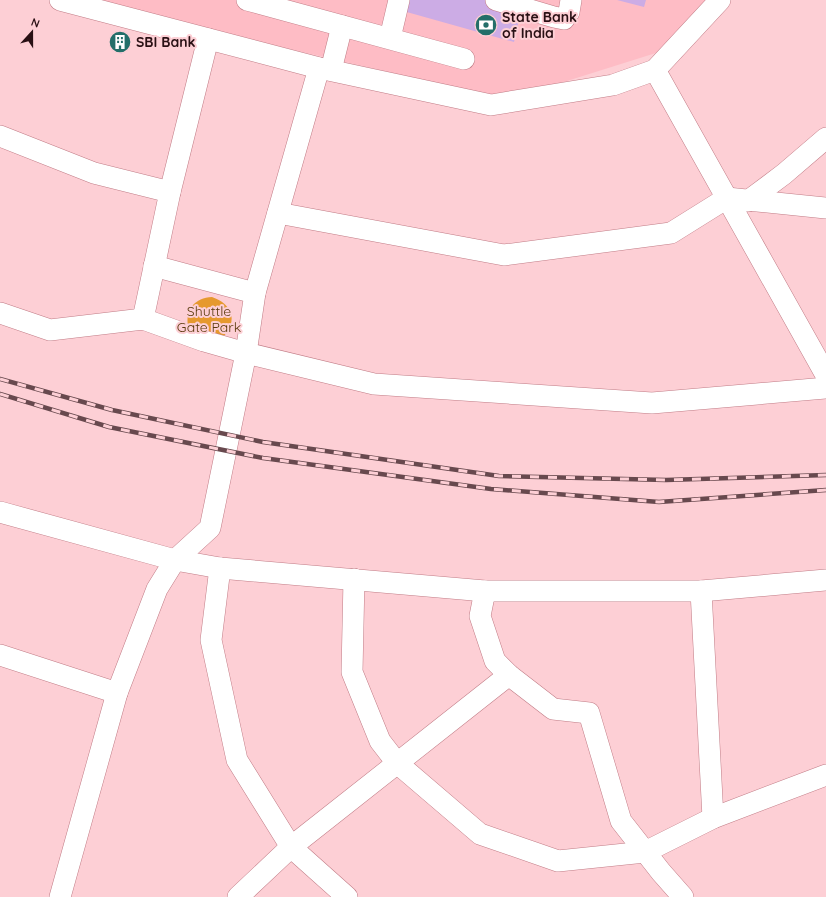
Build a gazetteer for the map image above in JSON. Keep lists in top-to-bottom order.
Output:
{
  "parks": ["Shuttle Gate Park"],
  "places": {
    "bank": ["State Bank of India"],
    "building": ["SBI Bank"]
  },
  "north": "top"
}
